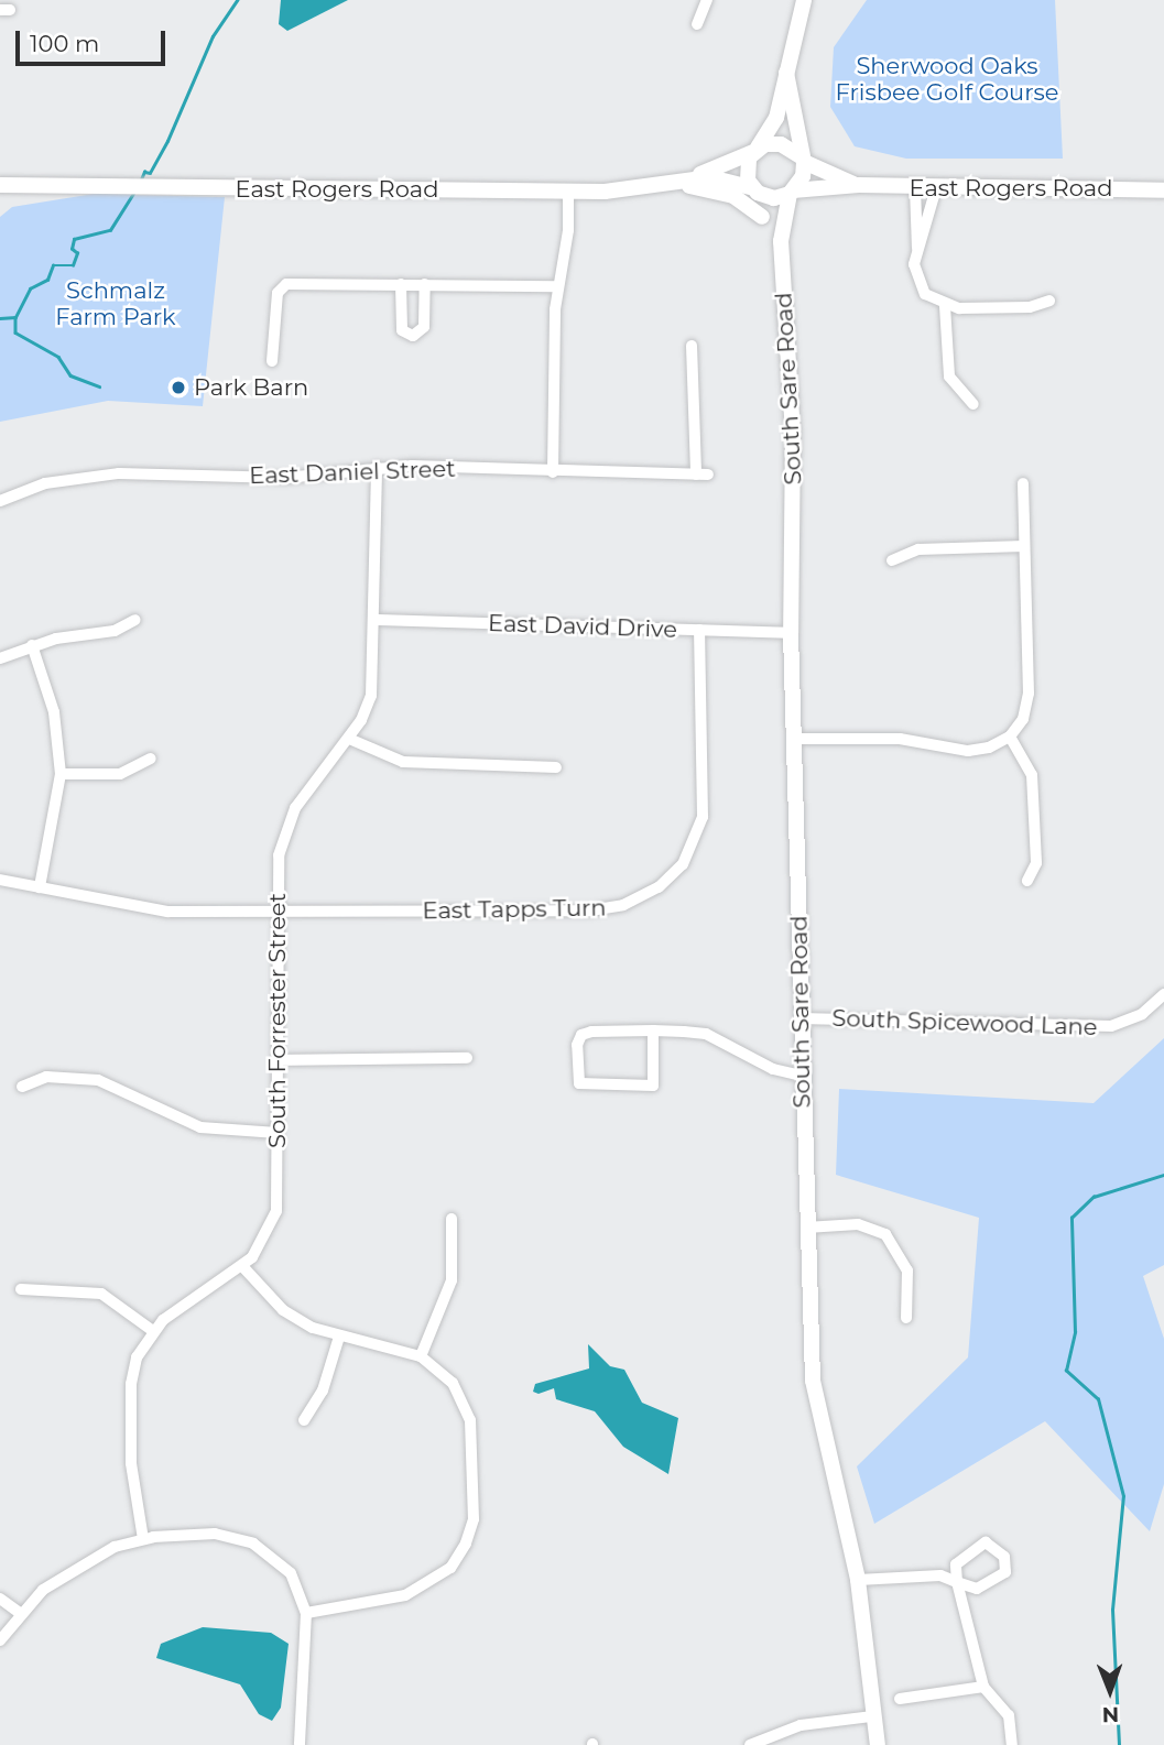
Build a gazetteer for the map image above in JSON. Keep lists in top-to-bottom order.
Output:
{
  "streets": {
    "main road": ["East Rogers Road", "South Sare Road"],
    "street": [
      "East Daniel Street",
      "East David Drive",
      "East Tapps Turn",
      "South Forrester Street",
      "South Spicewood Lane"
    ]
  },
  "crossings": [
    ["East Rogers Road", "South Sare Road"],
    ["South Sare Road", "East David Drive"],
    ["South Sare Road", "South Spicewood Lane"],
    ["East Daniel Street", "South Forrester Street"],
    ["East David Drive", "East Tapps Turn"],
    ["East David Drive", "South Forrester Street"],
    ["East Tapps Turn", "South Forrester Street"]
  ],
  "parks": ["Sherwood Oaks Frisbee Golf Course", "Schmalz Farm Park"],
  "places": ["Park Barn"],
  "scale_bar": "100 m",
  "north": "bottom"
}
